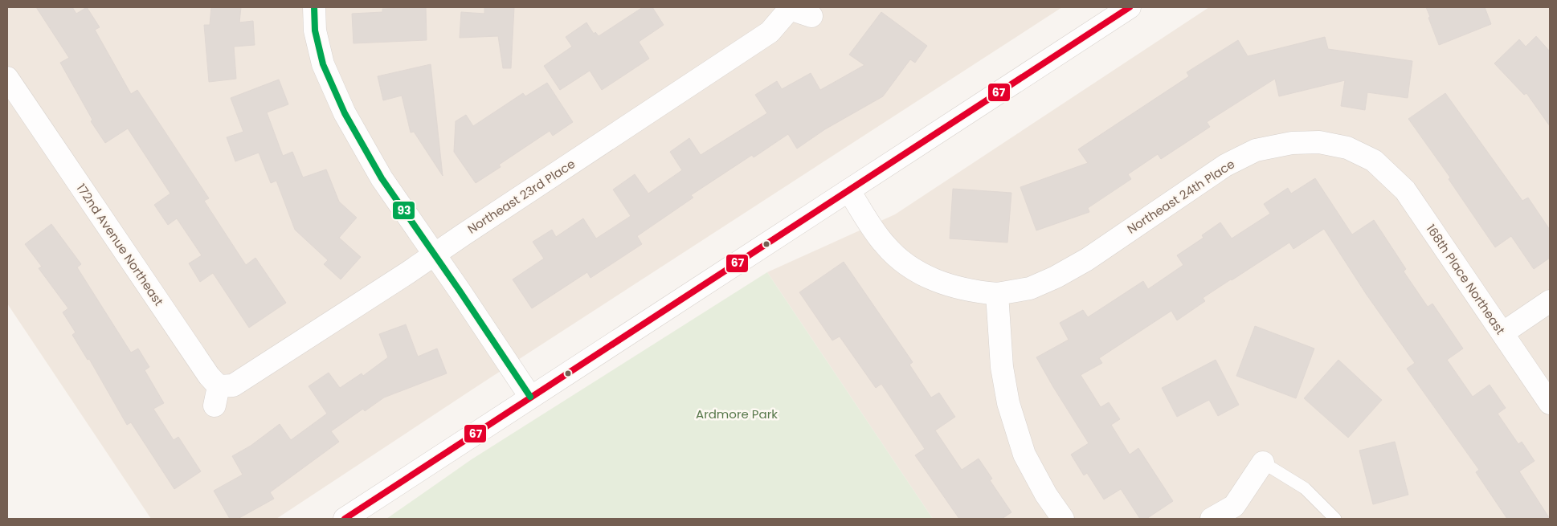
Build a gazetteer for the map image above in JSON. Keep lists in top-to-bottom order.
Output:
{
  "streets": {
    "street": [
      "Northeast 23rd Place",
      "Northeast 24th Place",
      "172nd Avenue Northeast",
      "168th Place Northeast"
    ]
  },
  "crossings": [
    ["Northeast 23rd Place", "172nd Avenue Northeast"],
    ["Northeast 24th Place", "168th Place Northeast"]
  ],
  "parks": ["Ardmore Park"],
  "lines": ["transit line 67", "transit line 93"]
}
